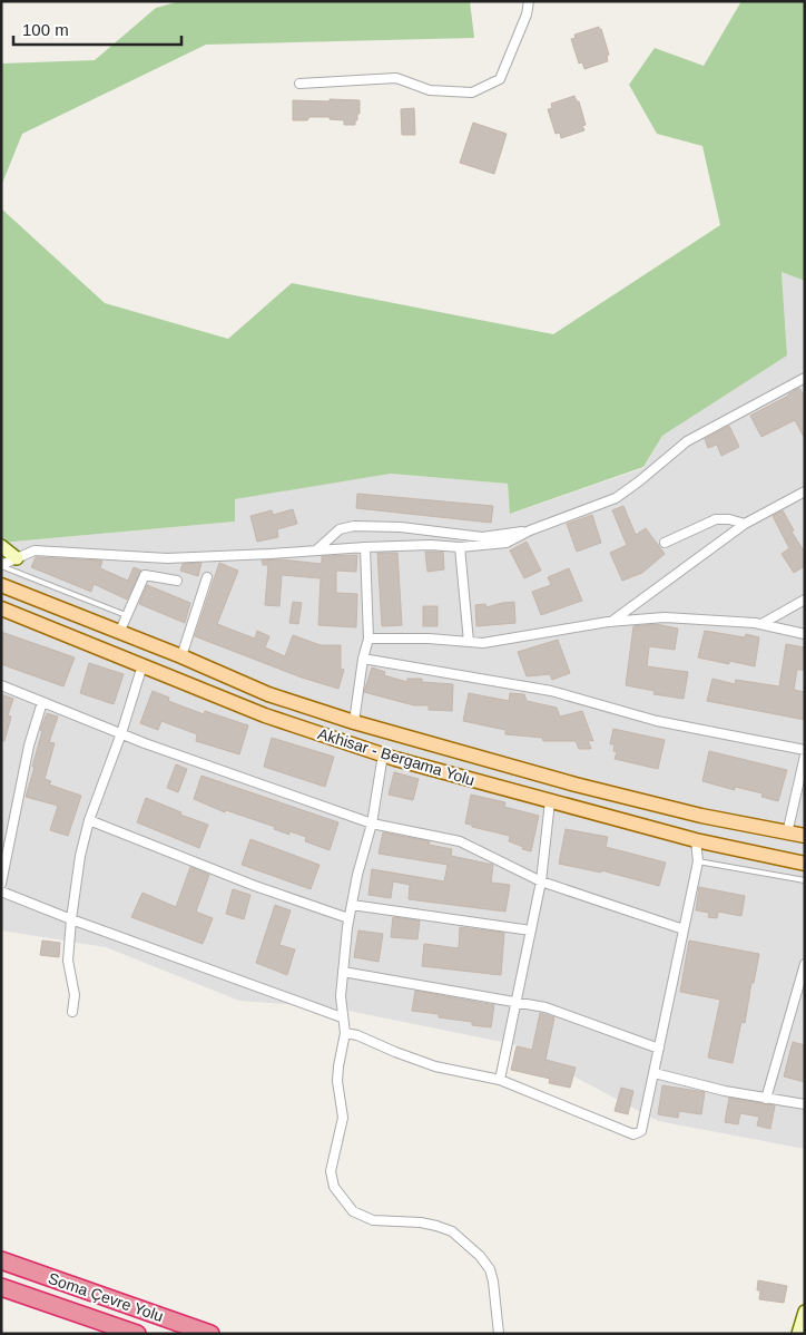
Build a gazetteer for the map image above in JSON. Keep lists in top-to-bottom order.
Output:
{
  "streets": {
    "highway": ["Soma Çevre Yolu"],
    "main road": ["Akhisar - Bergama Yolu"]
  },
  "scale_bar": "100 m"
}
